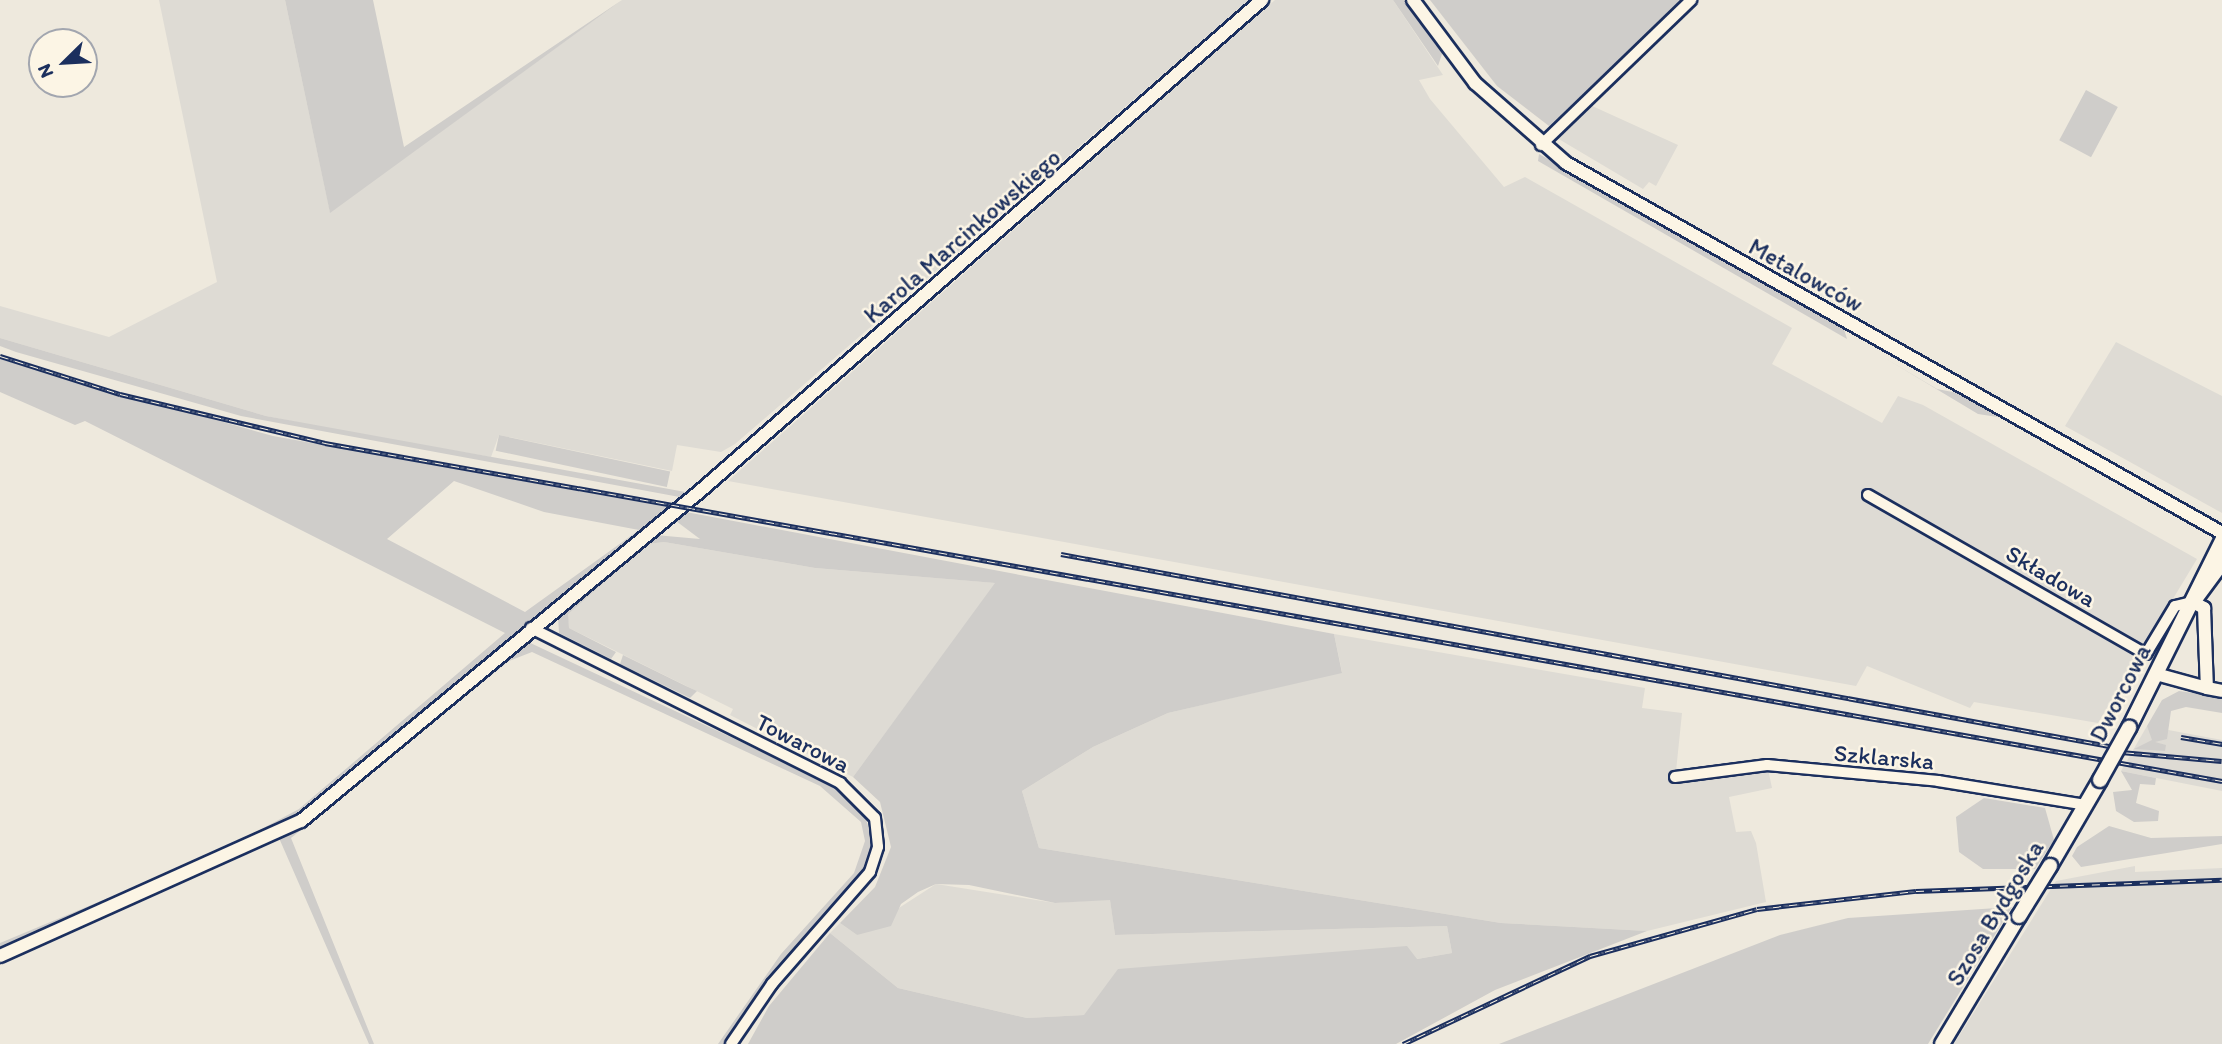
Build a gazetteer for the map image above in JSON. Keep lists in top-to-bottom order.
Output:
{
  "streets": {
    "main road": ["Dworcowa", "Szosa Bydgoska"],
    "street": [
      "Karola Marcinkowskiego",
      "Metalowców",
      "Składowa",
      "Towarowa",
      "Szklarska"
    ]
  },
  "crossings": [
    ["Karola Marcinkowskiego", "Towarowa"],
    ["Metalowców", "Dworcowa"],
    ["Składowa", "Dworcowa"],
    ["Dworcowa", "Szklarska"],
    ["Dworcowa", "Szosa Bydgoska"],
    ["Szklarska", "Szosa Bydgoska"]
  ],
  "north": "bottom left"
}
